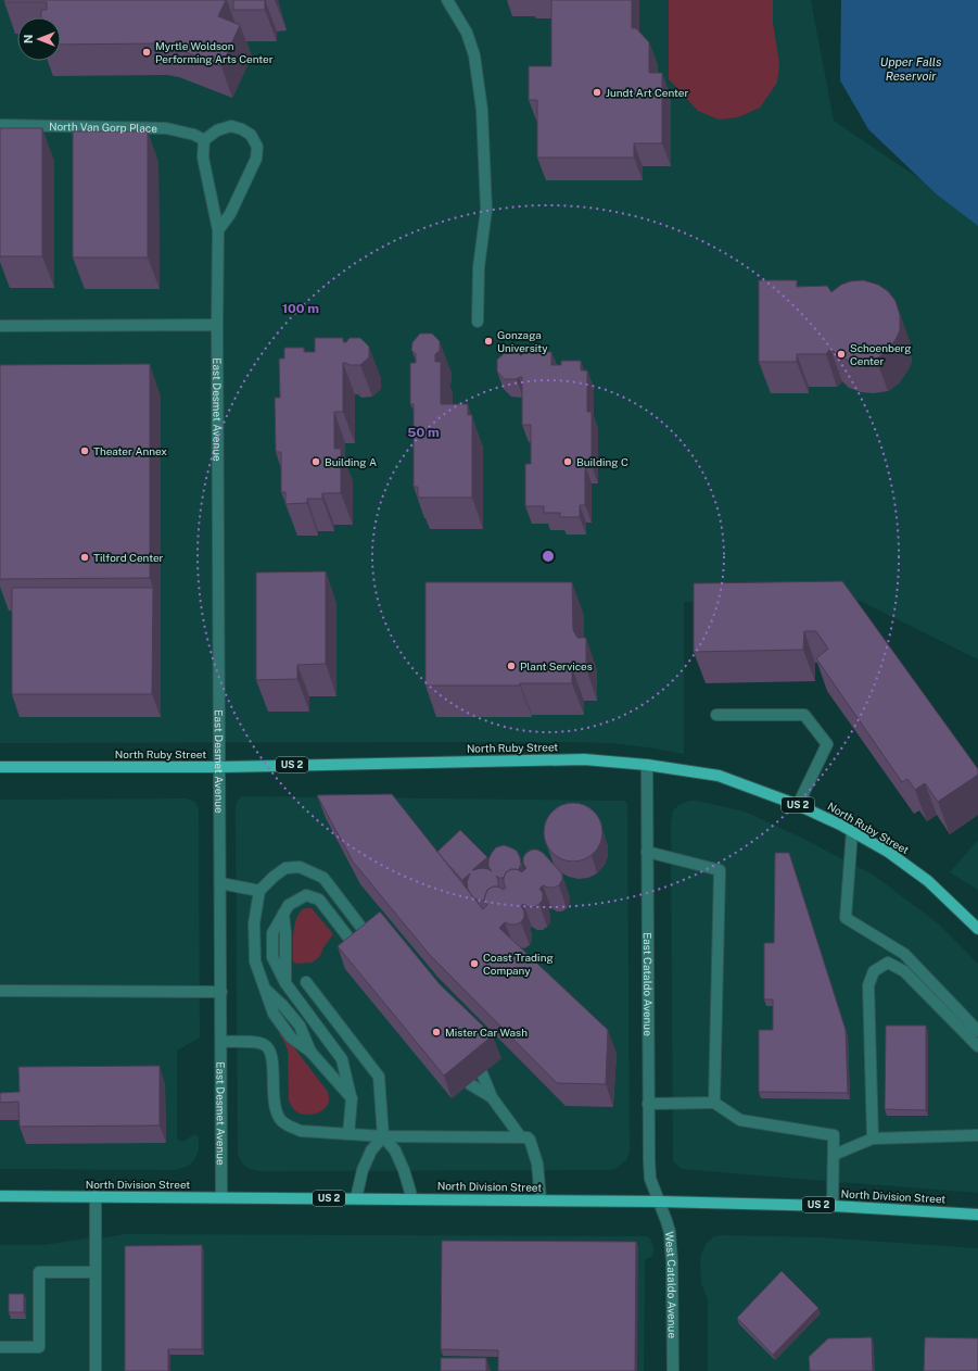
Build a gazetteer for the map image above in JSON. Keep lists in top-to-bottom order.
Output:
{
  "streets": {
    "main road": ["North Ruby Street", "US 2", "North Division Street"],
    "street": [
      "North Van Gorp Place",
      "East Desmet Avenue",
      "East Cataldo Avenue",
      "West Cataldo Avenue"
    ]
  },
  "crossings": [
    ["East Desmet Avenue", "North Ruby Street"],
    ["East Desmet Avenue", "North Division Street"],
    ["North Ruby Street", "East Cataldo Avenue"],
    ["East Cataldo Avenue", "North Division Street"],
    ["East Cataldo Avenue", "West Cataldo Avenue"],
    ["North Division Street", "West Cataldo Avenue"]
  ],
  "water": ["Upper Falls Reservoir"],
  "places": [
    "Myrtle Woldson Performing Arts Center",
    "Jundt Art Center",
    "Gonzaga University",
    "Schoenberg Center",
    "Theater Annex",
    "Building A",
    "Building C",
    "Tilford Center",
    "Plant Services",
    "Coast Trading Company",
    "Mister Car Wash"
  ],
  "north": "left",
  "rings": ["100 m", "50 m"]
}
